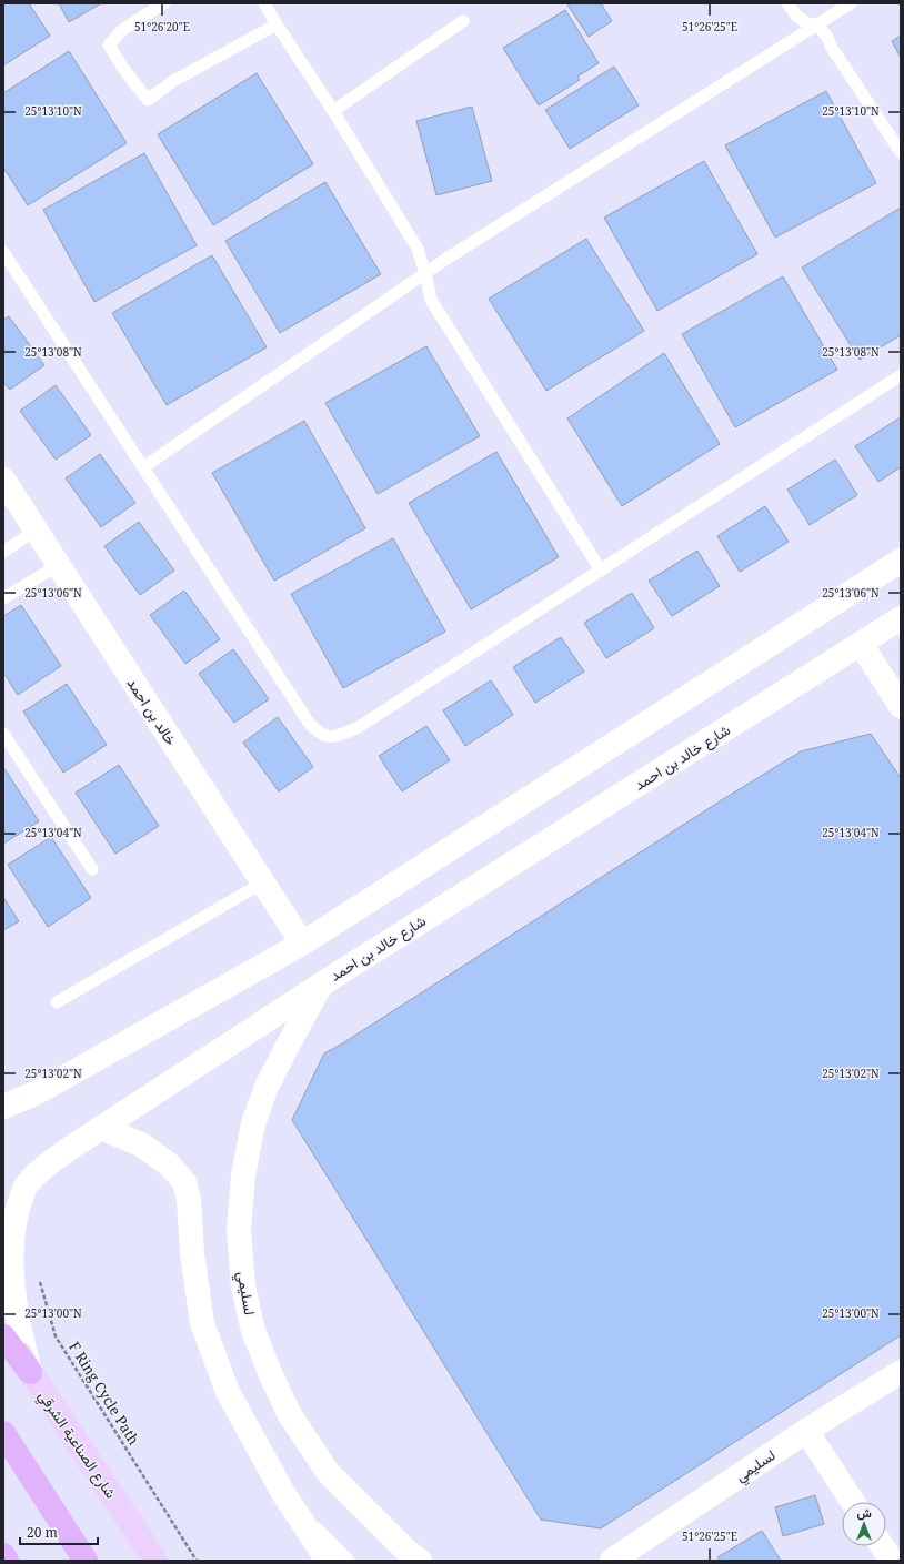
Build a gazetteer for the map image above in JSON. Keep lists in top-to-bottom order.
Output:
{
  "streets": {
    "main road": [
      "خالد بن احمد",
      "شارع خالد بن احمد",
      "لسليمي",
      "شارع الصناعية الشرقي"
    ],
    "path": ["F Ring Cycle Path"]
  },
  "crossings": [
    ["شارع خالد بن احمد", "لسليمي"],
    ["شارع خالد بن احمد", "شارع الصناعية الشرقي"]
  ],
  "scale_bar": "20 m",
  "north": "top",
  "coordinates": [
    "51°26'20\"E",
    "51°26'25\"E",
    "25°13'10\"N",
    "25°13'08\"N",
    "25°13'06\"N",
    "25°13'04\"N",
    "25°13'02\"N",
    "25°13'00\"N"
  ]
}
